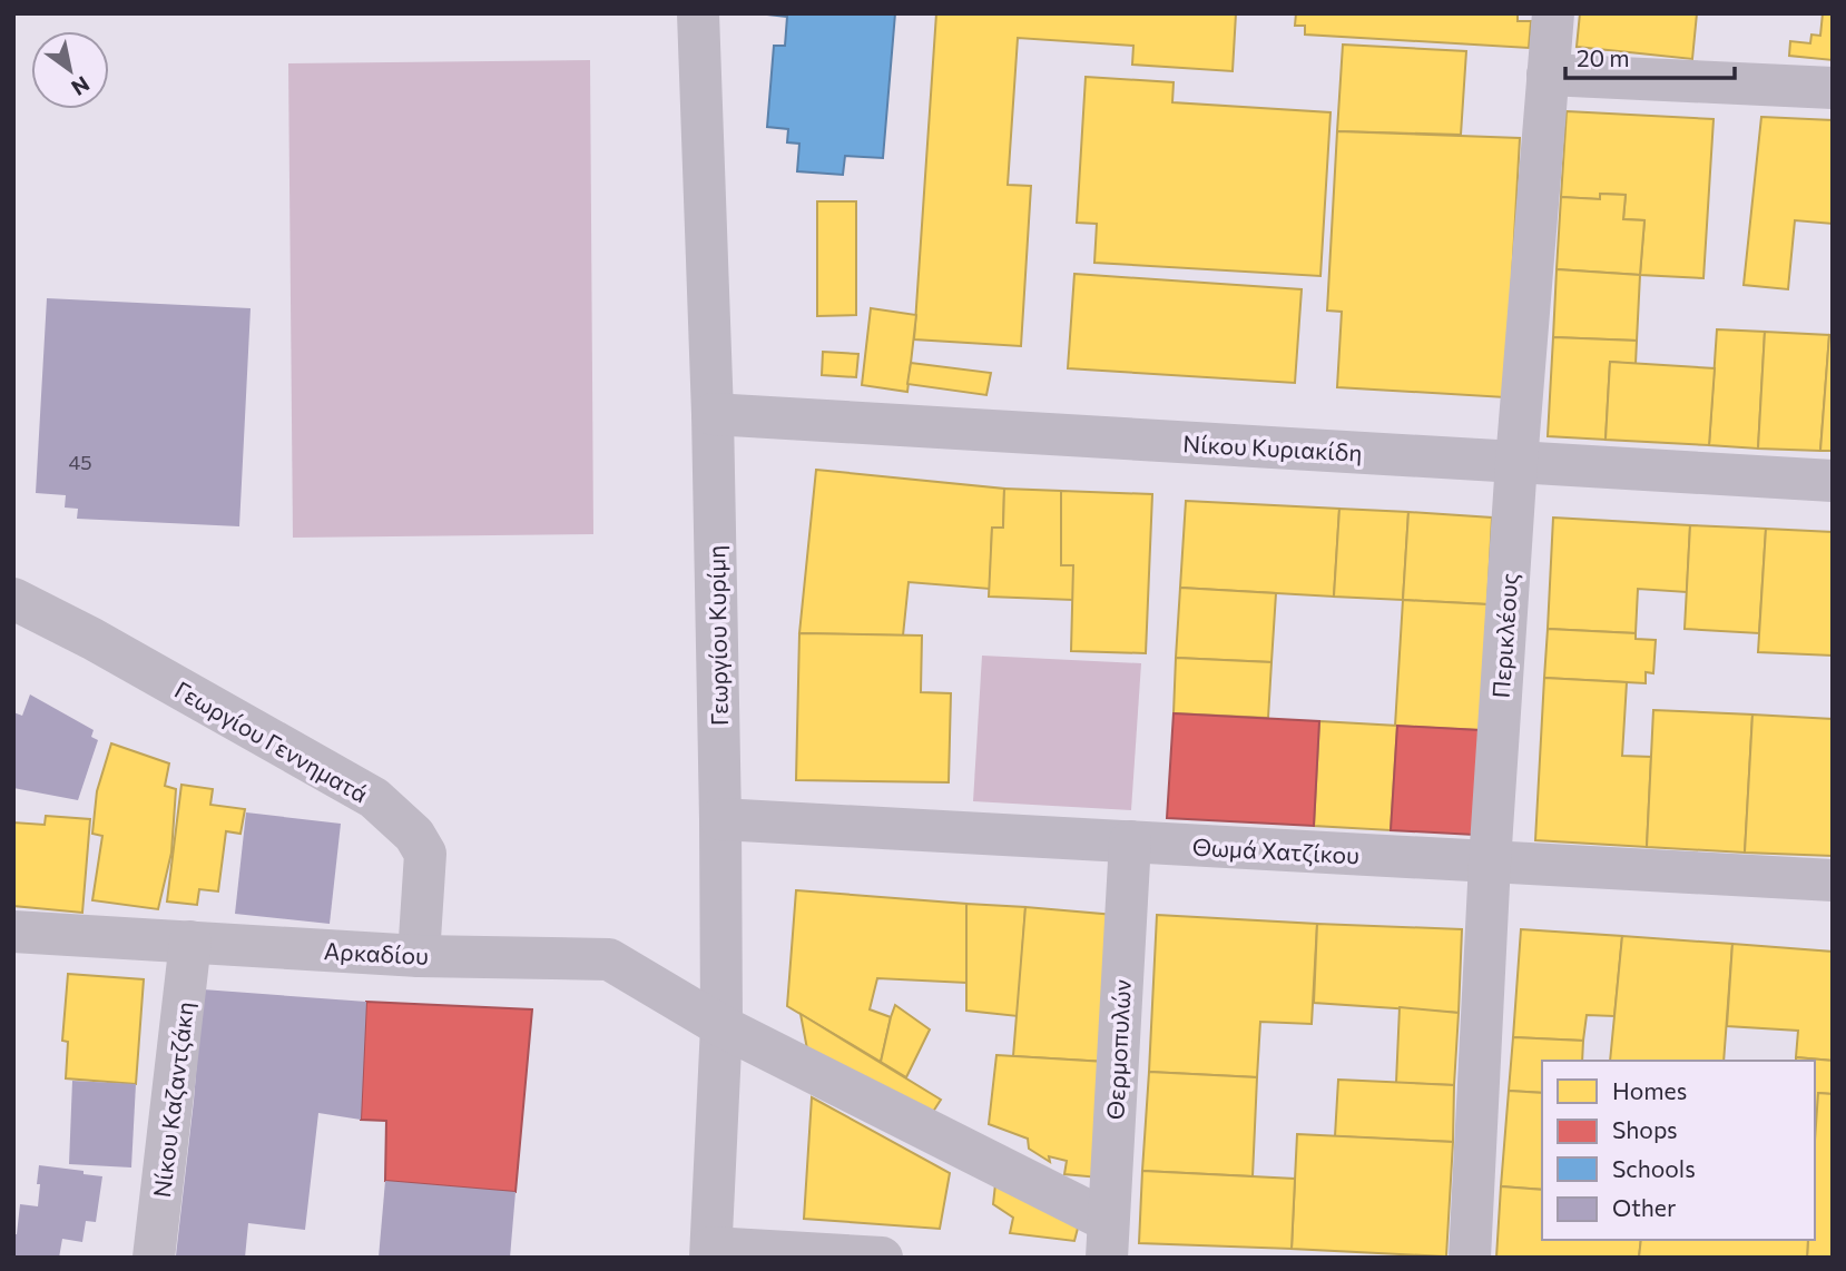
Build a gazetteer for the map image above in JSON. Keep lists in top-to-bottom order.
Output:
{
  "streets": {
    "street": [
      "Νίκου Κυριακίδη",
      "Γεωργίου Κυρίμη",
      "Περικλέους",
      "Γεωργίου Γεννηματά",
      "Θωμά Χατζίκου",
      "Αρκαδίου",
      "Θερμοπυλών",
      "Νίκου Καζαντζάκη"
    ]
  },
  "crossings": [
    ["Νίκου Κυριακίδη", "Γεωργίου Κυρίμη"],
    ["Νίκου Κυριακίδη", "Περικλέους"],
    ["Γεωργίου Κυρίμη", "Θωμά Χατζίκου"],
    ["Γεωργίου Κυρίμη", "Αρκαδίου"],
    ["Περικλέους", "Θωμά Χατζίκου"],
    ["Γεωργίου Γεννηματά", "Αρκαδίου"],
    ["Θωμά Χατζίκου", "Θερμοπυλών"],
    ["Αρκαδίου", "Θερμοπυλών"],
    ["Αρκαδίου", "Νίκου Καζαντζάκη"]
  ],
  "house_numbers": ["45"],
  "legend": [
    "Homes",
    "Shops",
    "Schools",
    "Other"
  ],
  "scale_bar": "20 m",
  "north": "bottom right"
}
